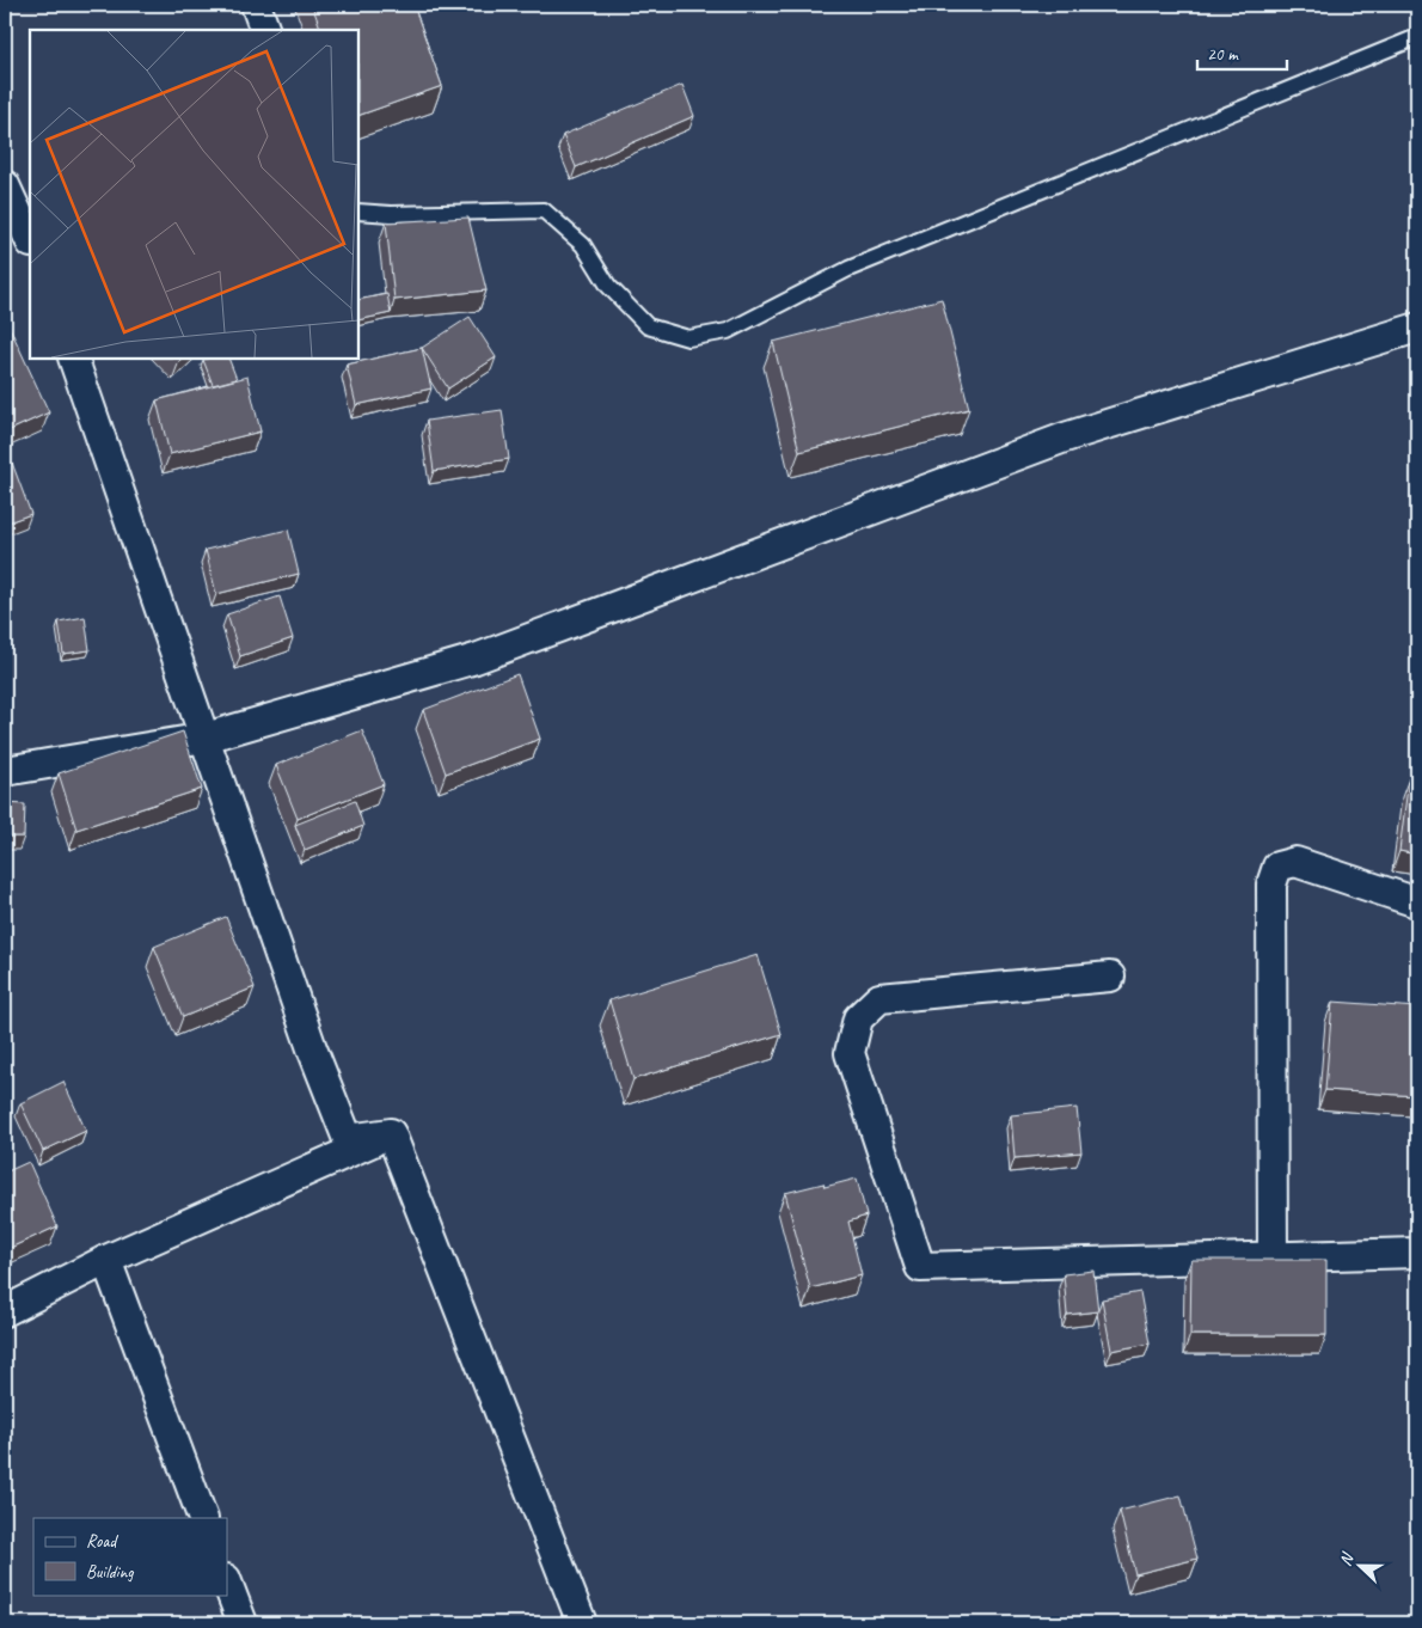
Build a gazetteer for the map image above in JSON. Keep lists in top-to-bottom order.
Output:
{
  "legend": ["Road", "Building"],
  "scale_bar": "20 m",
  "north": "left"
}
